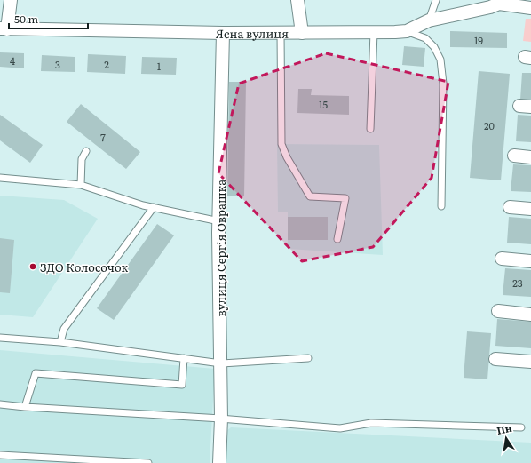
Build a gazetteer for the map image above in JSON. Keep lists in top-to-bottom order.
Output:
{
  "streets": {
    "street": ["Ясна вулиця", "вулиця Сергія Оврашка"]
  },
  "crossings": [
    ["Ясна вулиця", "вулиця Сергія Оврашка"]
  ],
  "places": ["ЗДО Колосочок"],
  "house_numbers": [
    "19",
    "4",
    "3",
    "2",
    "1",
    "15",
    "20",
    "7",
    "23"
  ],
  "scale_bar": "50 m",
  "north": "top"
}
